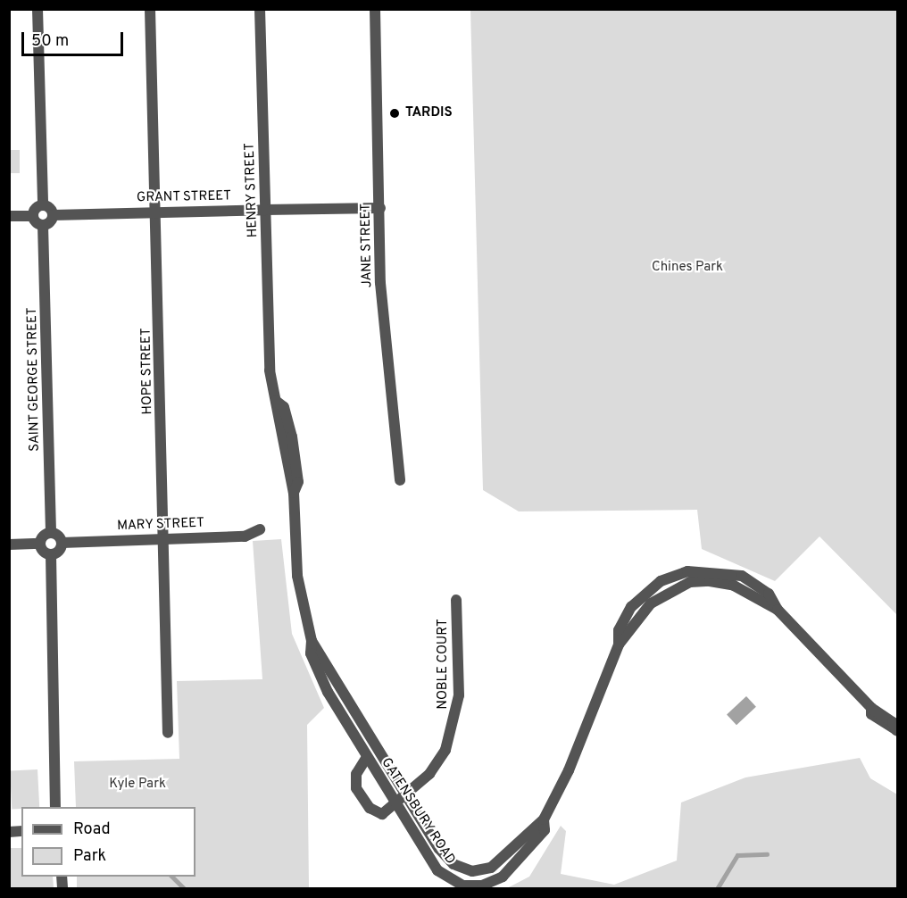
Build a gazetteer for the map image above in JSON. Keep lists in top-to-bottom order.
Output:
{
  "streets": {
    "street": [
      "HENRY STREET",
      "GRANT STREET",
      "JANE STREET",
      "HOPE STREET",
      "SAINT GEORGE STREET",
      "MARY STREET",
      "NOBLE COURT",
      "GATENSBURY ROAD"
    ]
  },
  "crossings": [
    ["HENRY STREET", "GRANT STREET"],
    ["HENRY STREET", "GATENSBURY ROAD"],
    ["GRANT STREET", "JANE STREET"],
    ["GRANT STREET", "HOPE STREET"],
    ["HOPE STREET", "MARY STREET"],
    ["NOBLE COURT", "GATENSBURY ROAD"]
  ],
  "parks": ["Chines Park", "Kyle Park"],
  "places": ["TARDIS"],
  "legend": ["Road", "Park"],
  "scale_bar": "50 m"
}
